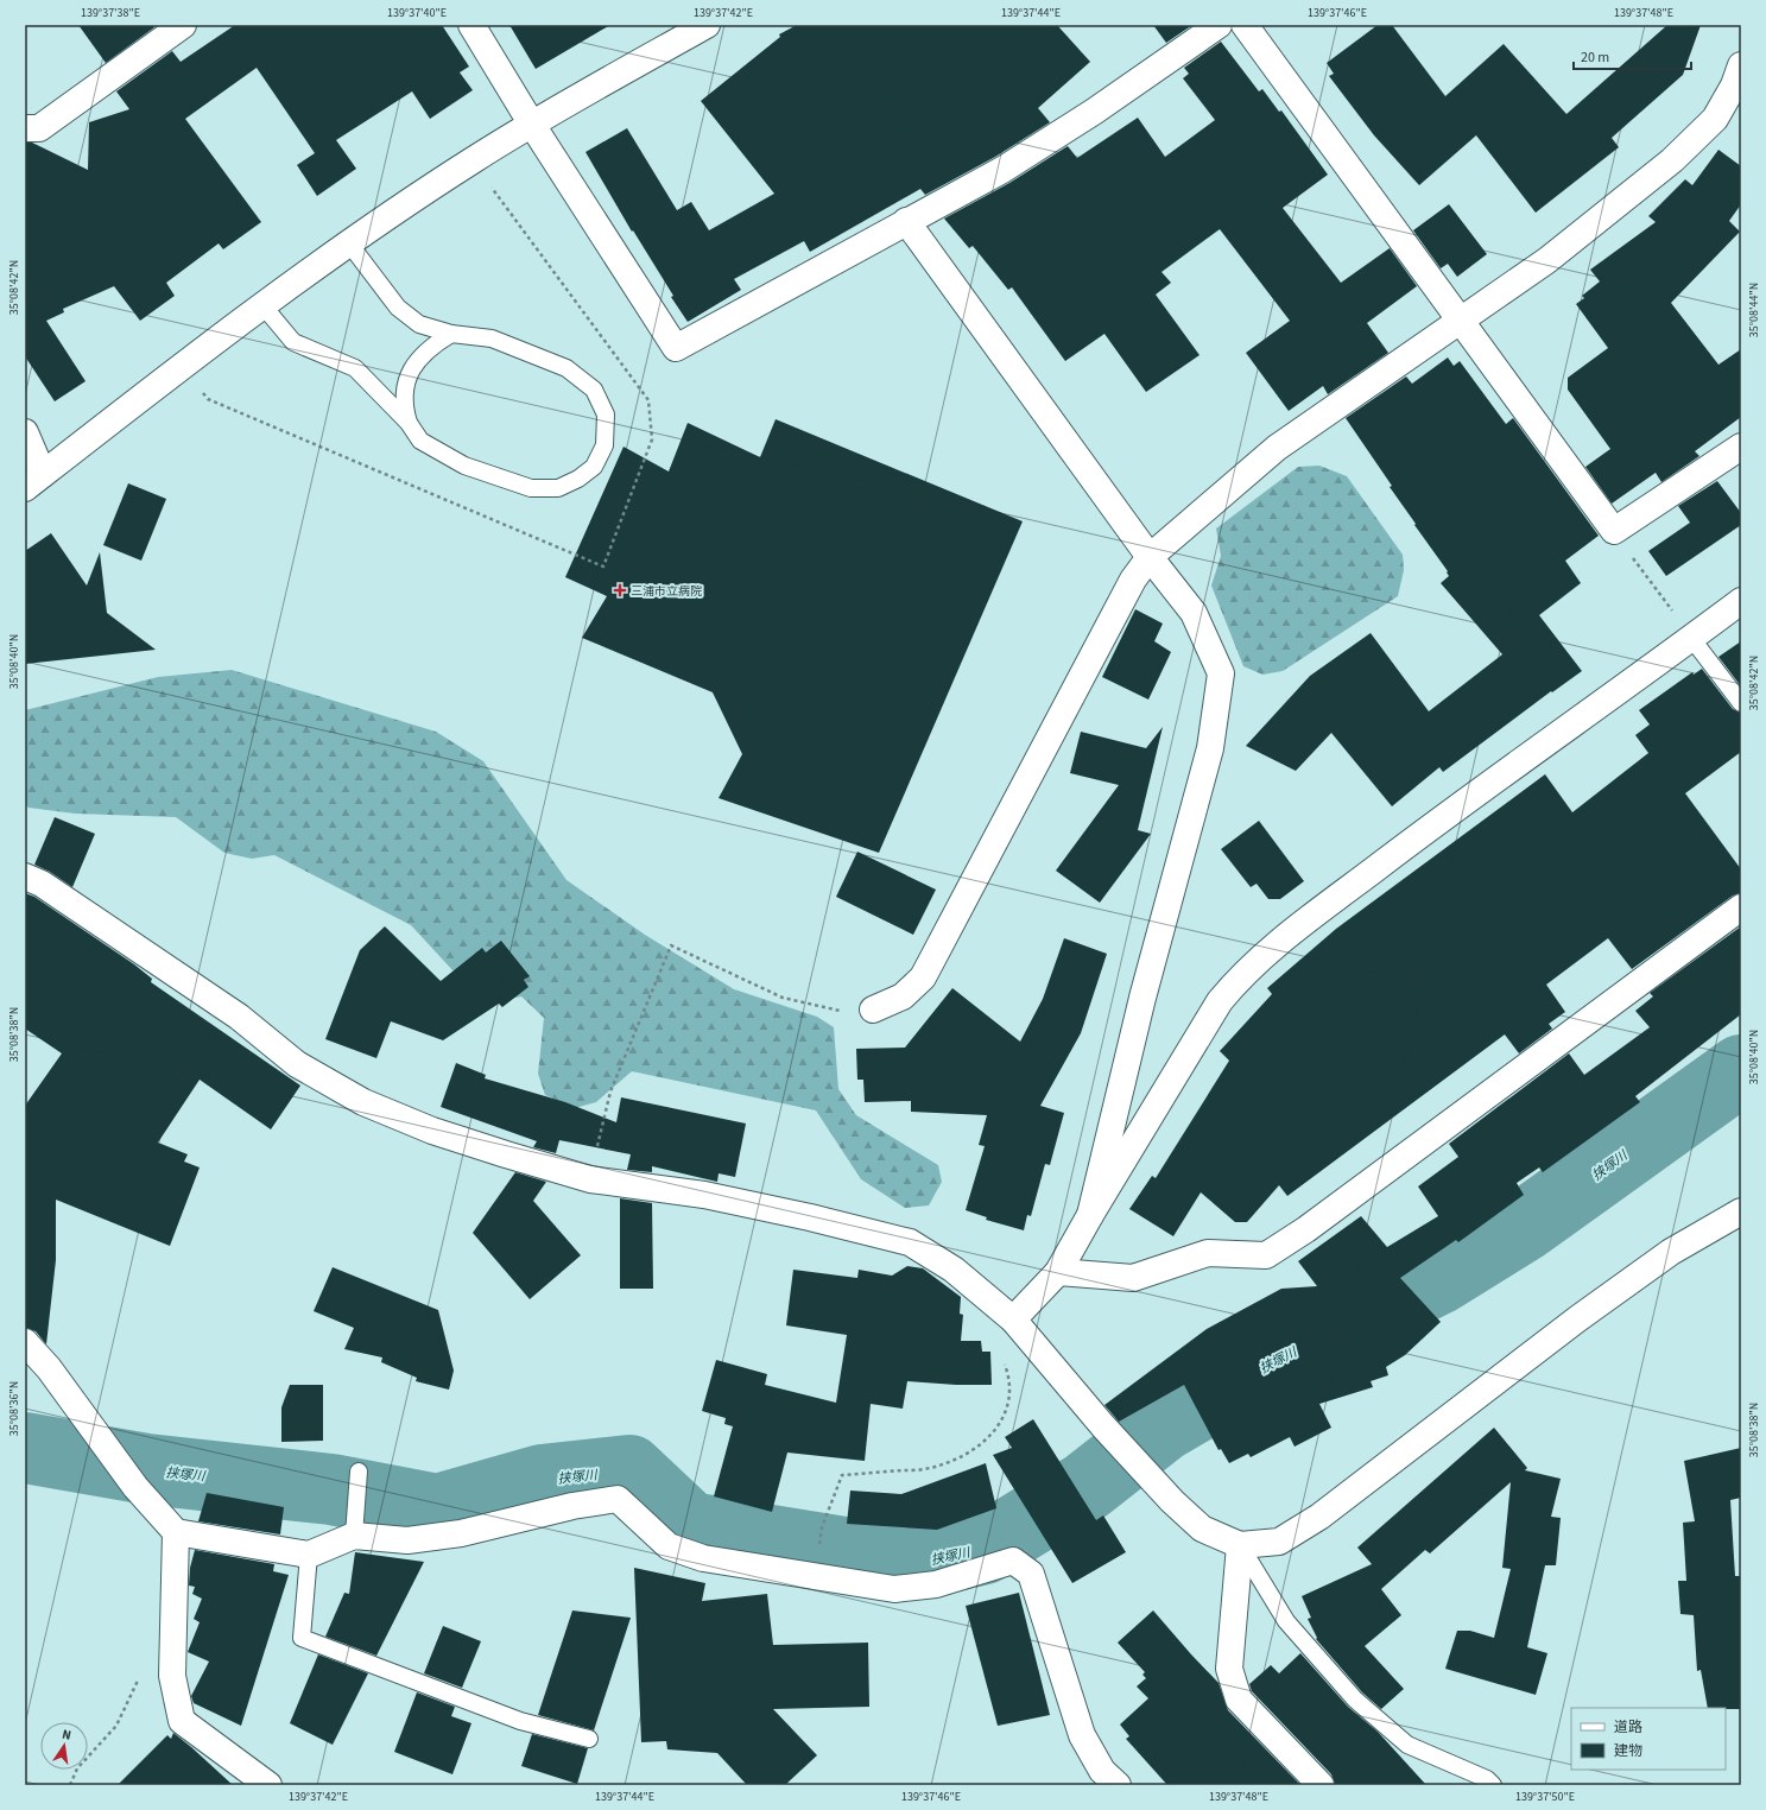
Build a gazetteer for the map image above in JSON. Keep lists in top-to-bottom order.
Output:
{
  "water": ["挟塚川"],
  "places": {
    "health": ["三浦市立病院"]
  },
  "legend": ["道路", "建物"],
  "scale_bar": "20 m",
  "north": "top",
  "coordinates": [
    "139°37'38\"E",
    "139°37'40\"E",
    "139°37'42\"E",
    "139°37'44\"E",
    "139°37'46\"E",
    "139°37'48\"E",
    "35°08'42\"N",
    "35°08'44\"N",
    "35°08'40\"N",
    "35°08'38\"N",
    "35°08'36\"N",
    "139°37'50\"E"
  ]
}
